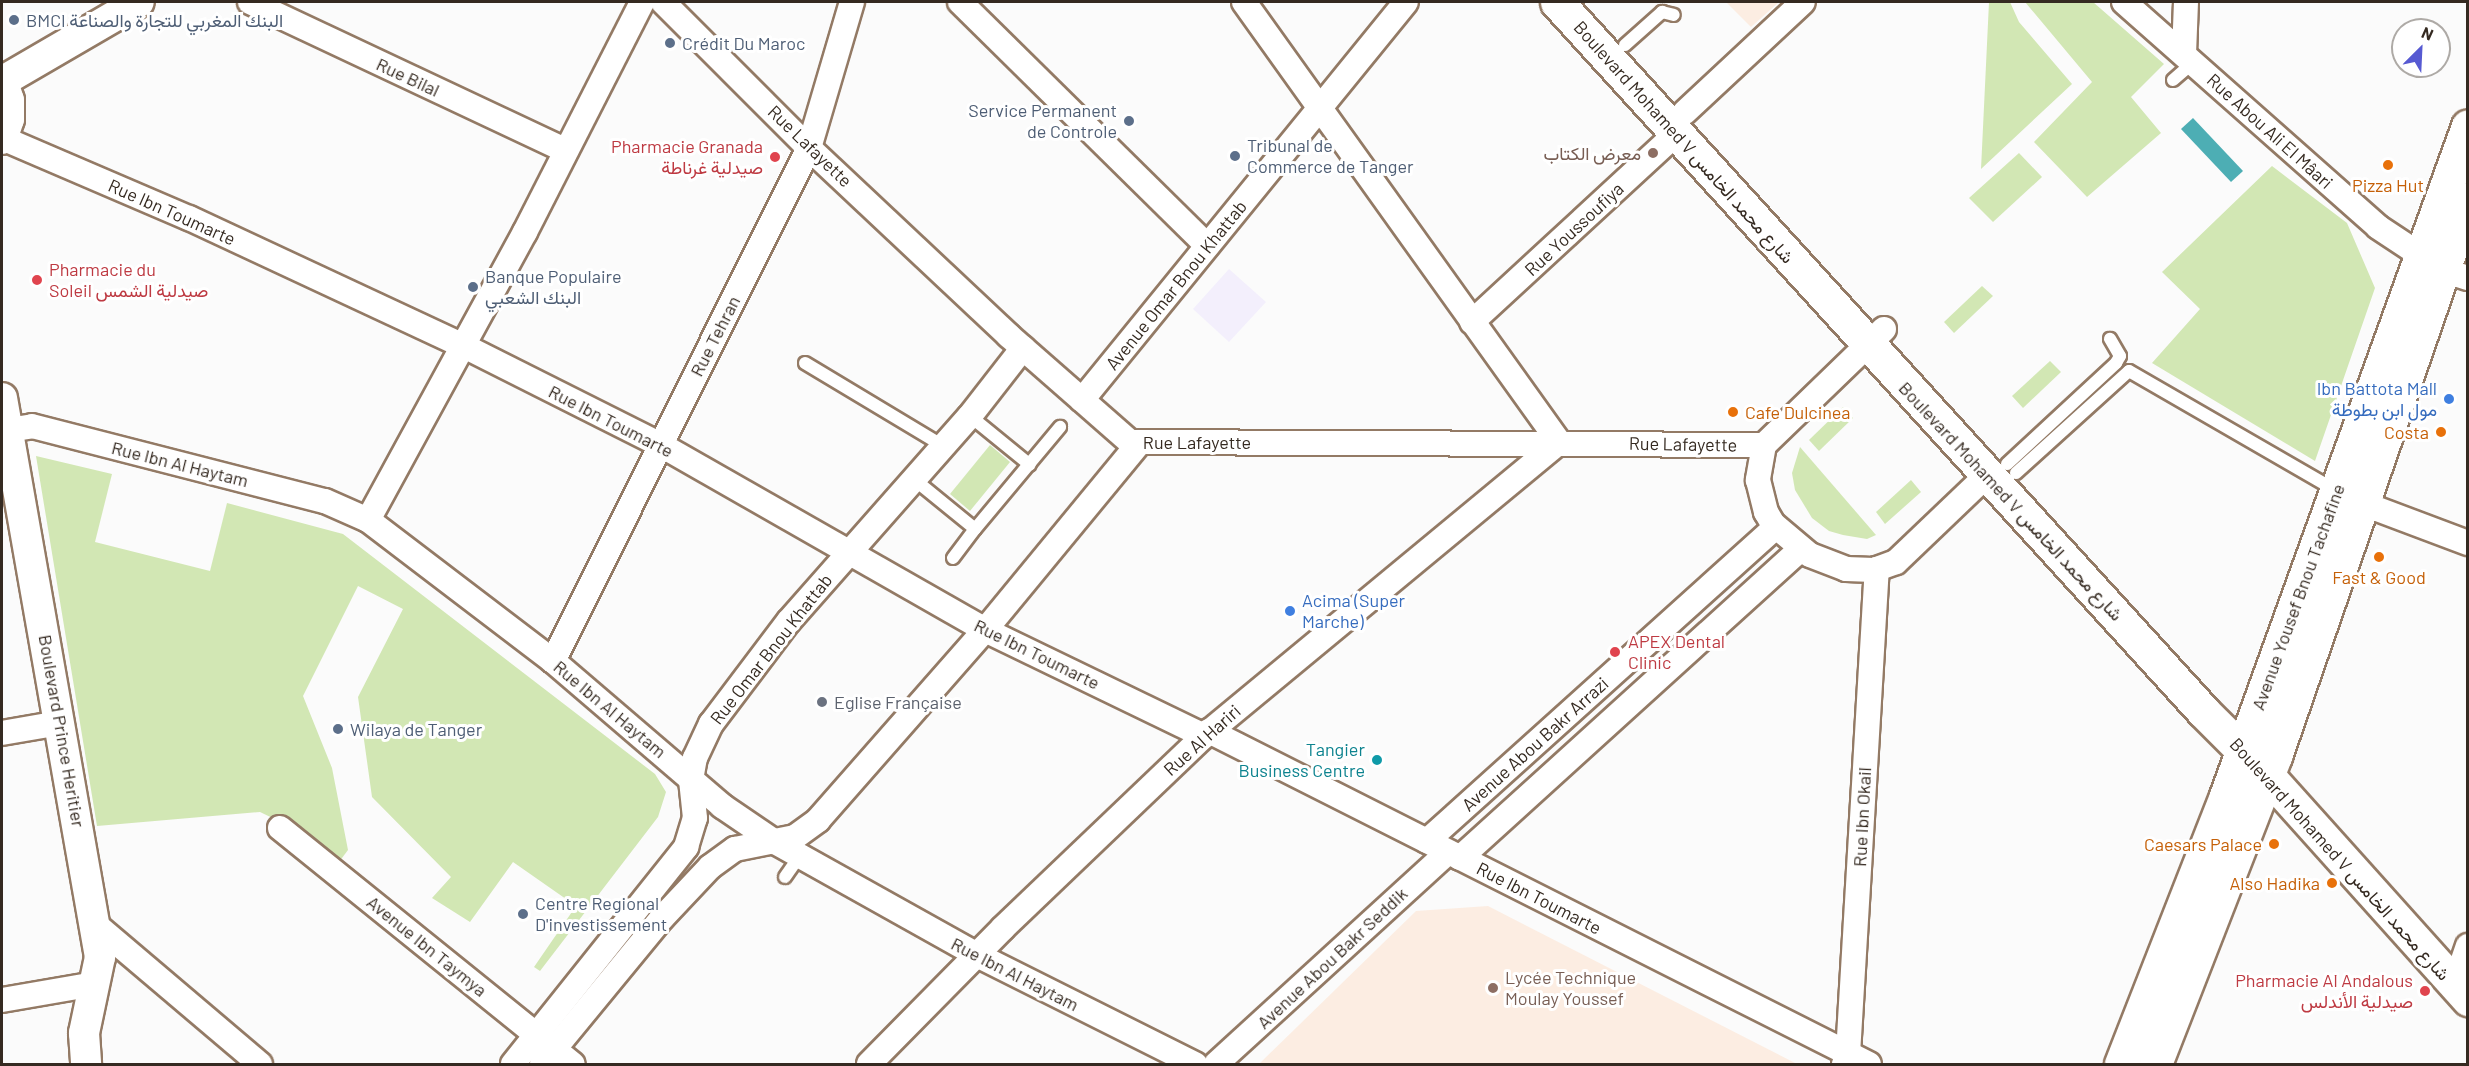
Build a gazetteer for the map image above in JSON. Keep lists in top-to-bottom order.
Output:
{
  "streets": {
    "main road": ["Boulevard Mohamed V شارع محمد الخامس", "Avenue Yousef Bnou Tachafine"],
    "street": [
      "Rue Bilal",
      "Rue Abou Ali El Mâari",
      "Rue Lafayette",
      "Rue Ibn Toumarte",
      "Rue Youssoufiya",
      "Avenue Omar Bnou Khattab",
      "Rue Tehran",
      "Rue Ibn Al Haytam",
      "Rue Omar Bnou Khattab",
      "Boulevard Prince Heritier",
      "Rue Al Hariri",
      "Avenue Abou Bakr Arrazi",
      "Rue Ibn Okail",
      "Avenue Ibn Taymya",
      "Avenue Abou Bakr Seddik"
    ]
  },
  "crossings": [
    ["Rue Abou Ali El Mâari", "Avenue Yousef Bnou Tachafine"],
    ["Boulevard Mohamed V شارع محمد الخامس", "Rue Youssoufiya"],
    ["Boulevard Mohamed V شارع محمد الخامس", "Avenue Yousef Bnou Tachafine"],
    ["Rue Lafayette", "Avenue Omar Bnou Khattab"],
    ["Rue Lafayette", "Rue Tehran"],
    ["Rue Lafayette", "Rue Omar Bnou Khattab"],
    ["Rue Lafayette", "Rue Al Hariri"],
    ["Rue Ibn Toumarte", "Rue Tehran"],
    ["Rue Ibn Toumarte", "Rue Omar Bnou Khattab"],
    ["Rue Ibn Toumarte", "Rue Al Hariri"],
    ["Rue Ibn Toumarte", "Avenue Abou Bakr Arrazi"],
    ["Rue Ibn Toumarte", "Rue Ibn Okail"],
    ["Rue Ibn Toumarte", "Avenue Abou Bakr Seddik"],
    ["Rue Tehran", "Rue Ibn Al Haytam"],
    ["Rue Ibn Al Haytam", "Rue Omar Bnou Khattab"],
    ["Rue Ibn Al Haytam", "Boulevard Prince Heritier"],
    ["Rue Ibn Al Haytam", "Rue Al Hariri"],
    ["Rue Omar Bnou Khattab", "Avenue Ibn Taymya"],
    ["Avenue Abou Bakr Arrazi", "Avenue Abou Bakr Seddik"]
  ],
  "places": [
    "BMCI البنك المغربي للتجارة والصناعة",
    "Crédit Du Maroc",
    "Service Permanent de Controle",
    "معرض الكتاب",
    "Tribunal de Commerce de Tanger",
    "Pharmacie Granada صيدلية غرناطة",
    "Pizza Hut",
    "Pharmacie du Soleil صيدلية الشمس",
    "Banque Populaire البنك الشعبي",
    "Ibn Battota Mall مول ابن بطوطة",
    "Cafe Dulcinea",
    "Costa",
    "Fast & Good",
    "Acima (Super Marche)",
    "APEX Dental Clinic",
    "Eglise Française",
    "Wilaya de Tanger",
    "Tangier Business Centre",
    "Caesars Palace",
    "Also Hadika",
    "Centre Regional D'investissement",
    "Lycée Technique Moulay Youssef",
    "Pharmacie Al Andalous صيدلية الأندلس"
  ],
  "north": "top right"
}
